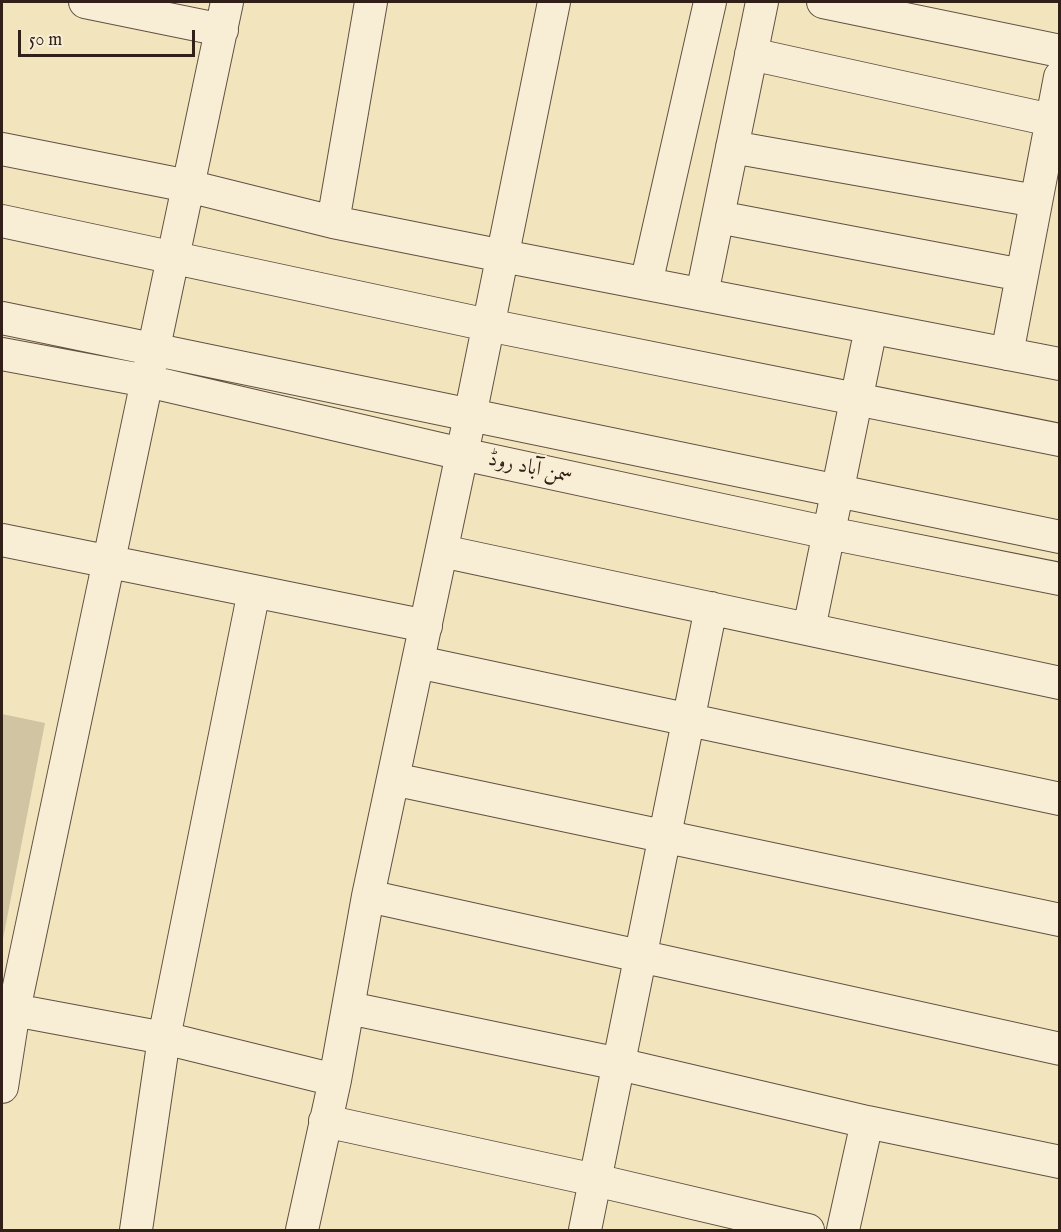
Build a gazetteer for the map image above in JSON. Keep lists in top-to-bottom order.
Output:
{
  "streets": {
    "street": ["سمن آباد روڈ"]
  },
  "scale_bar": "50 m"
}
